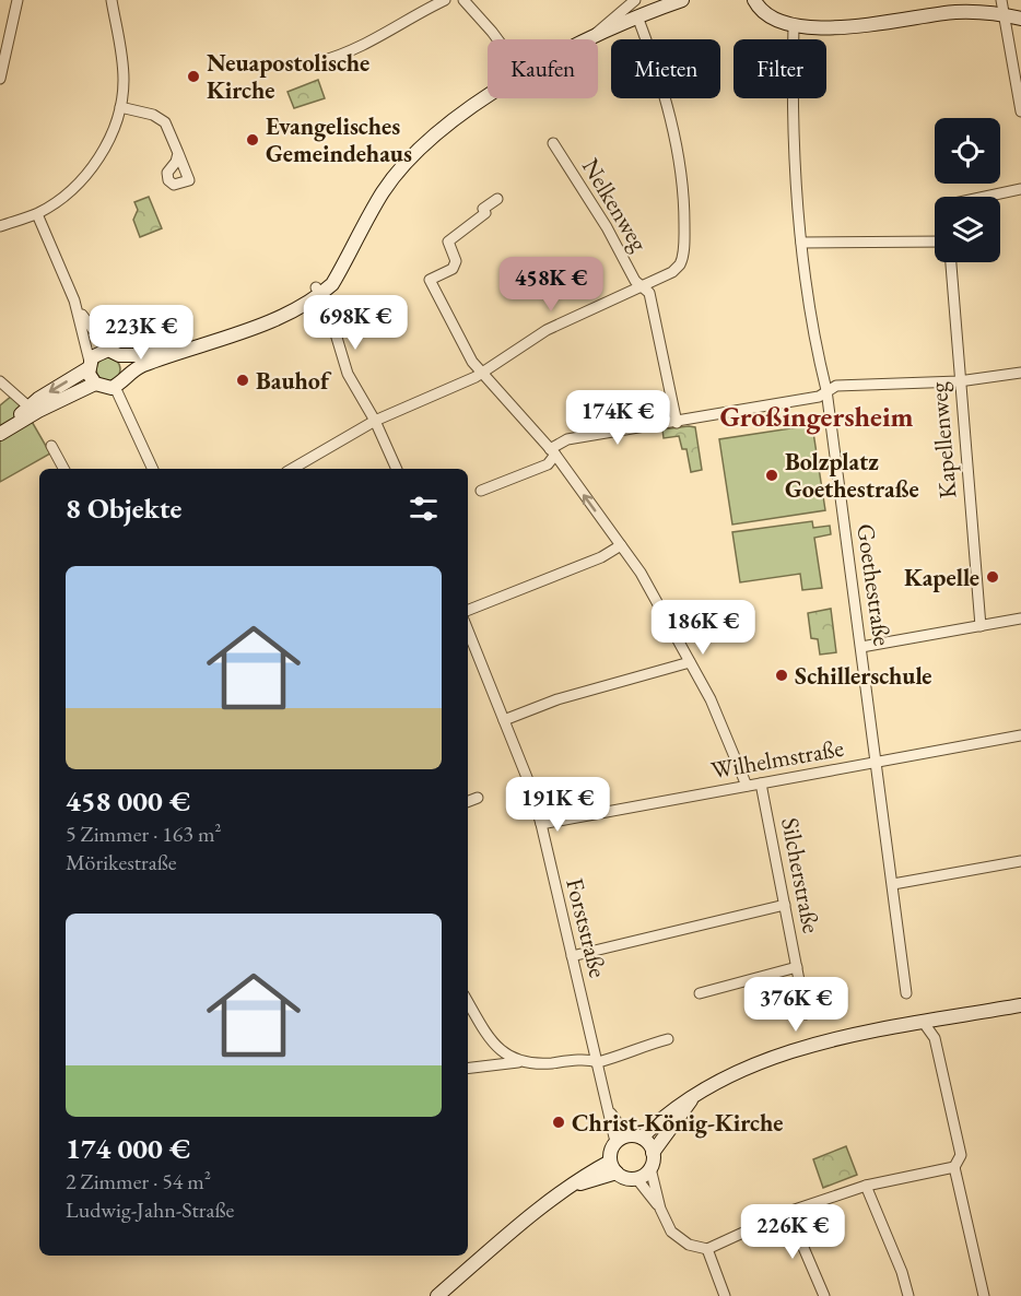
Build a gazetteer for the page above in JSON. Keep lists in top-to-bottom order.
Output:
{
  "streets": {
    "street": [
      "Nelkenweg",
      "Kapellenweg",
      "Goethestraße",
      "Wilhelmstraße",
      "Silcherstraße",
      "Forststraße"
    ]
  },
  "crossings": [
    ["Goethestraße", "Wilhelmstraße"],
    ["Wilhelmstraße", "Silcherstraße"],
    ["Wilhelmstraße", "Forststraße"]
  ],
  "districts": ["Großingersheim"],
  "places": [
    "Neuapostolische Kirche",
    "Evangelisches Gemeindehaus",
    "Bauhof",
    "Bolzplatz Goethestraße",
    "Kapelle",
    "Schillerschule",
    "Christ-König-Kirche"
  ],
  "page": {
    "chip": ["Kaufen", "Mieten", "Filter"],
    "price": [
      "458K €",
      "698K €",
      "223K €",
      "174K €",
      "186K €",
      "191K €",
      "376K €",
      "226K €"
    ],
    "heading": "8 Objekte",
    "list": [
      {
        "name": "458 000 €",
        "note": "5 Zimmer · 163 m² · Mörikestraße"
      },
      {
        "name": "174 000 €",
        "note": "2 Zimmer · 54 m² · Ludwig-Jahn-Straße"
      }
    ]
  }
}
